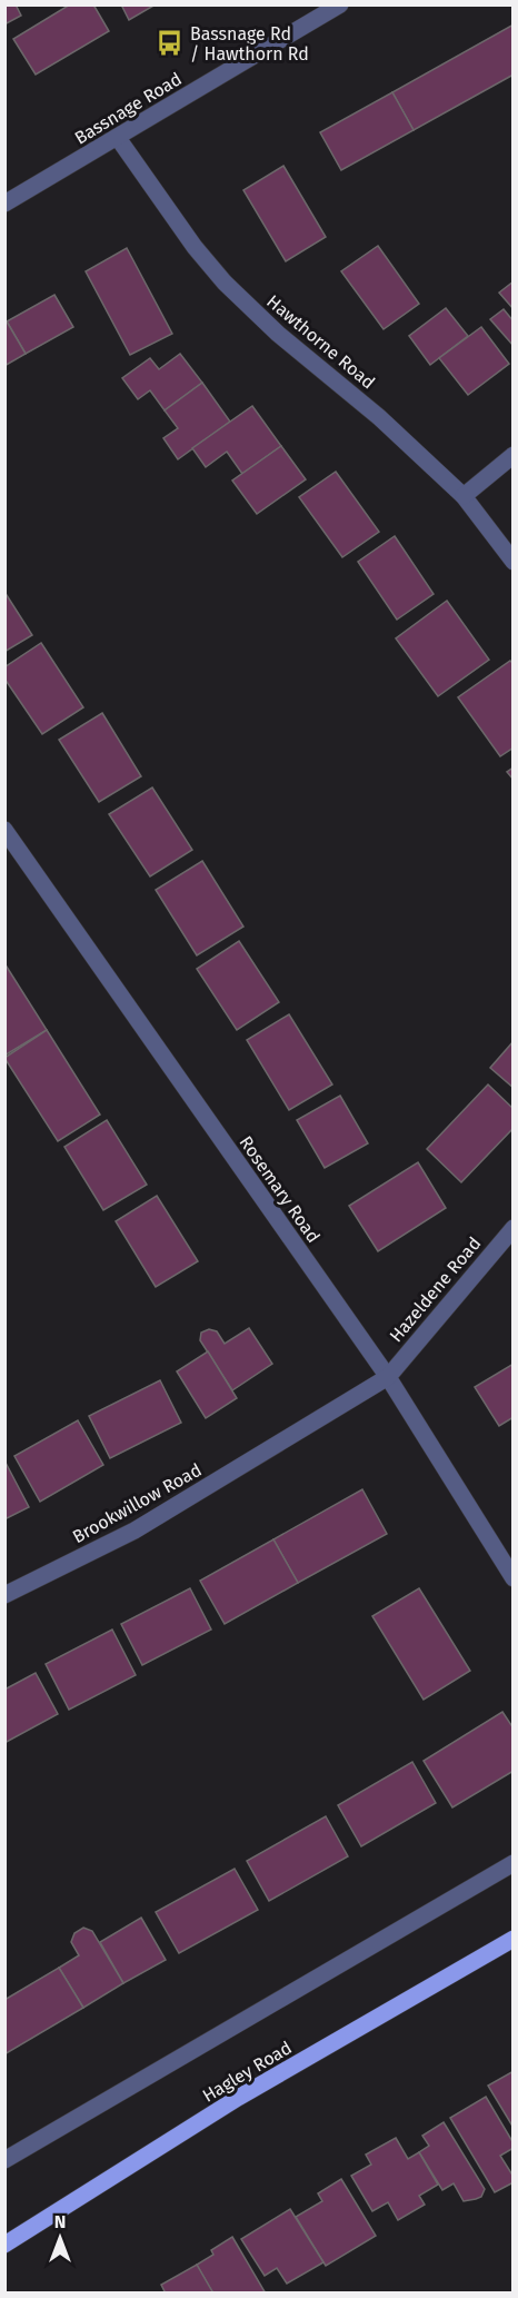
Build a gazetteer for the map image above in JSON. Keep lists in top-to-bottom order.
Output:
{
  "streets": {
    "main road": ["Hagley Road"],
    "street": [
      "Bassnage Road",
      "Hawthorne Road",
      "Rosemary Road",
      "Hazeldene Road",
      "Brookwillow Road"
    ]
  },
  "crossings": [
    ["Bassnage Road", "Hawthorne Road"],
    ["Rosemary Road", "Hazeldene Road"],
    ["Rosemary Road", "Brookwillow Road"],
    ["Hazeldene Road", "Brookwillow Road"]
  ],
  "places": {
    "bus stop": ["Bassnage Rd / Hawthorn Rd"]
  },
  "north": "top"
}
